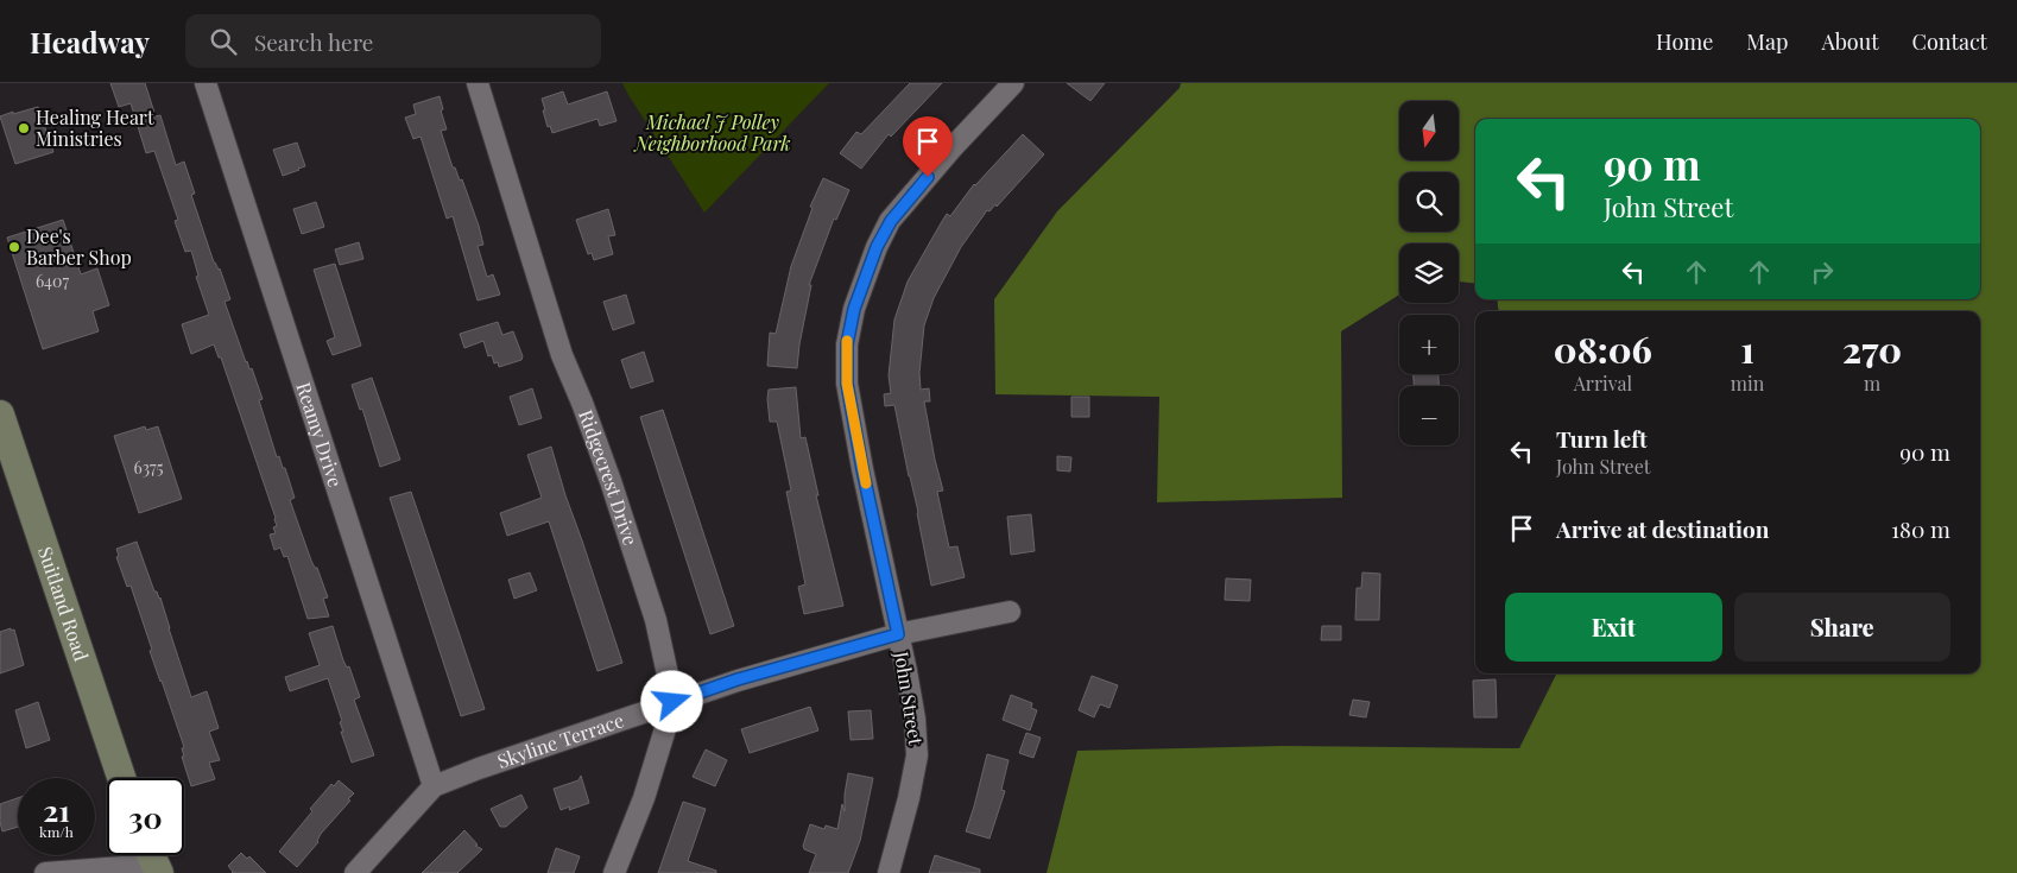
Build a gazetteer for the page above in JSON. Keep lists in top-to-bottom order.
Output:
{
  "streets": {
    "main road": ["Suitland Road"],
    "street": [
      "Reamy Drive",
      "Ridgecrest Drive",
      "John Street",
      "Skyline Terrace"
    ]
  },
  "crossings": [
    ["Reamy Drive", "Skyline Terrace"],
    ["Ridgecrest Drive", "Skyline Terrace"],
    ["John Street", "Skyline Terrace"]
  ],
  "parks": ["Michael J Polley Neighborhood Park"],
  "places": ["Healing Heart Ministries", "Dee's Barber Shop"],
  "house_numbers": ["6407", "6375"],
  "north": "bottom",
  "page": {
    "header": "Headway",
    "search": "Search here",
    "nav": [
      "Home",
      "Map",
      "About",
      "Contact"
    ],
    "map_buttons": ["+", "−"],
    "turn": ["90 m", "John Street"],
    "eta": [
      "08:06",
      "Arrival",
      "1",
      "min",
      "270",
      "m"
    ],
    "list": [
      {
        "name": "Turn left",
        "note": "John Street",
        "value": "90 m"
      },
      {
        "name": "Arrive at destination",
        "value": "180 m"
      }
    ],
    "buttons": ["Exit", "Share"],
    "speed": "21 km/h",
    "limit": "30"
  }
}
